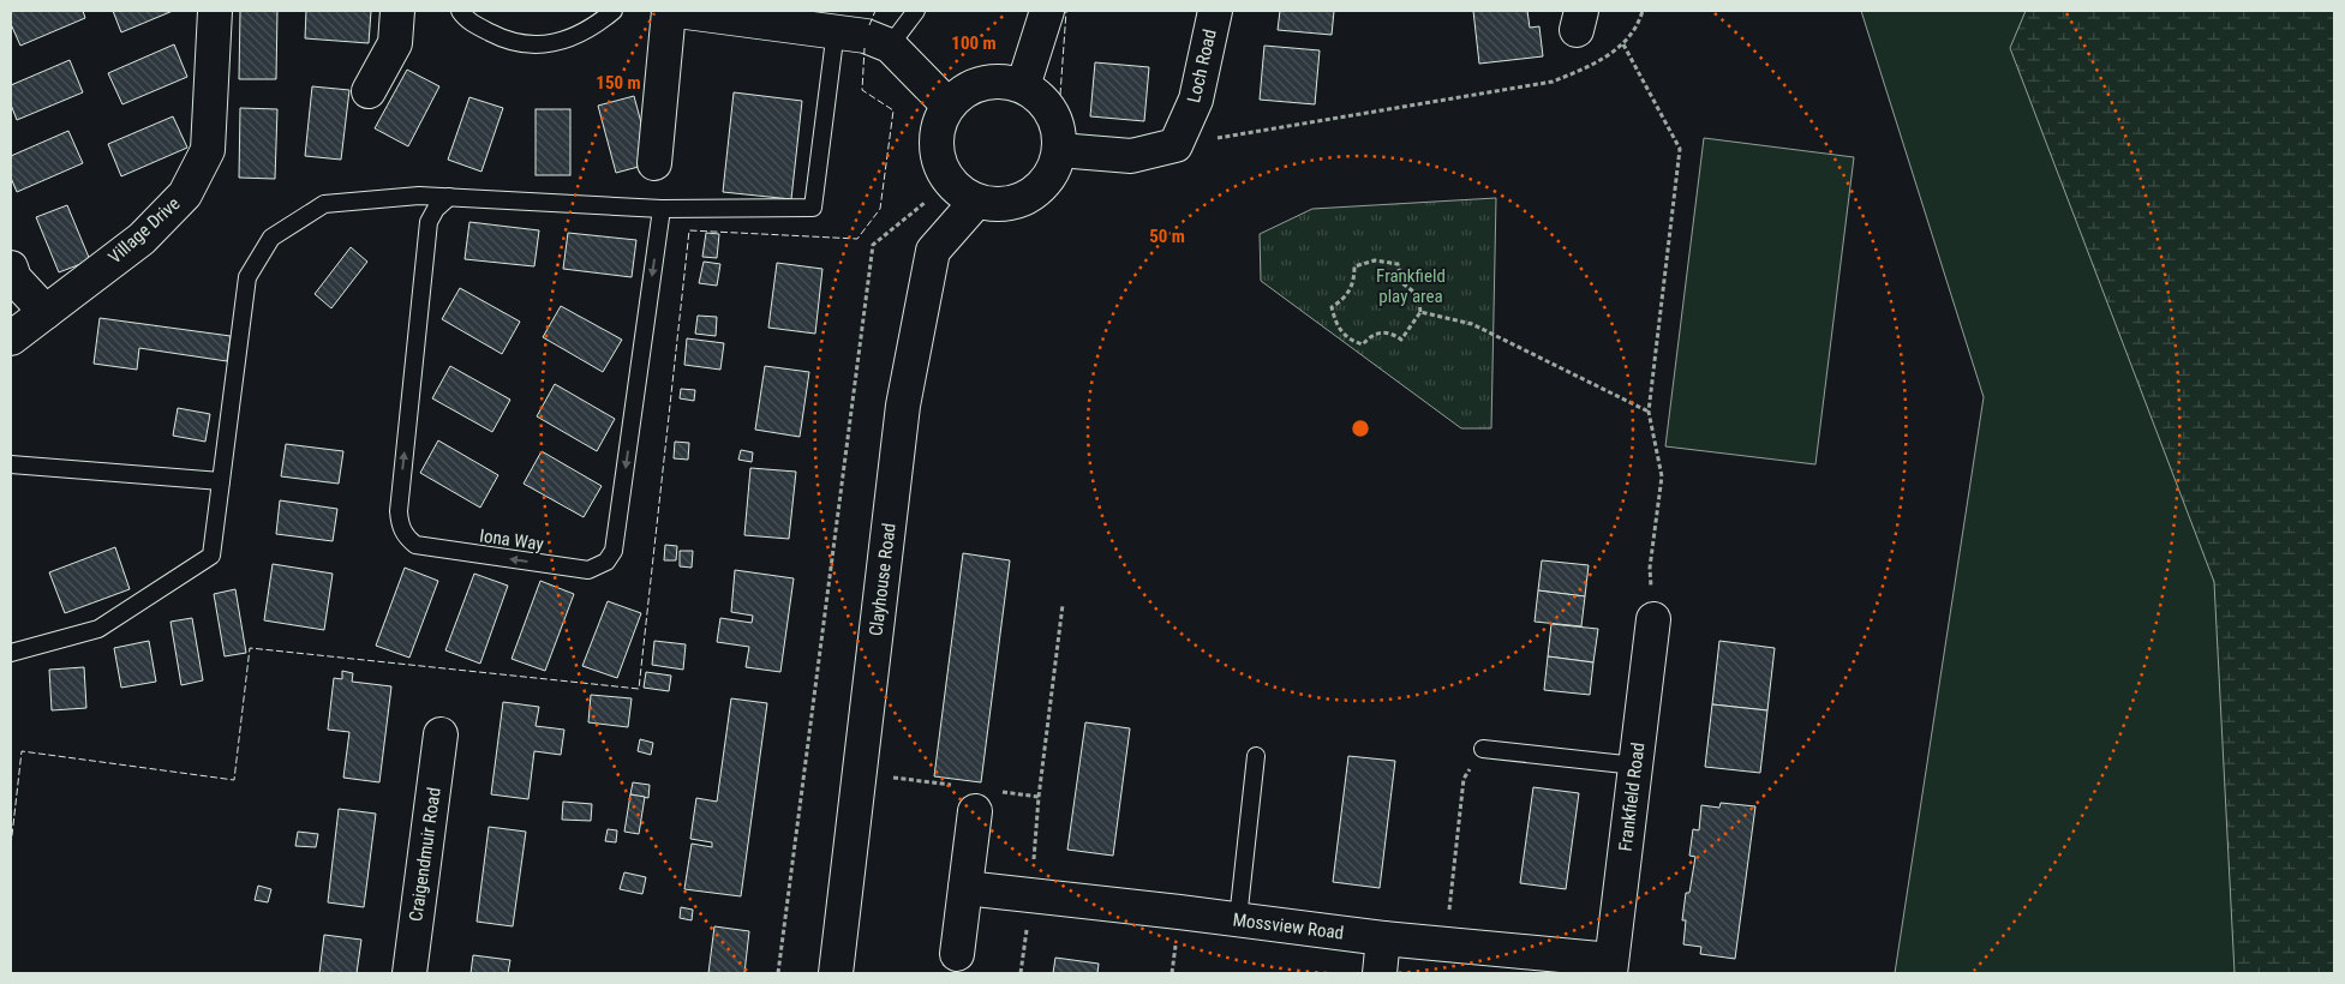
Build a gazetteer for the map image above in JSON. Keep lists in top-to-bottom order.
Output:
{
  "streets": {
    "street": [
      "Loch Road",
      "Village Drive",
      "Clayhouse Road",
      "Frankfield Road",
      "Craigendmuir Road",
      "Mossview Road"
    ],
    "lane": ["Iona Way"]
  },
  "crossings": [
    ["Frankfield Road", "Mossview Road"]
  ],
  "parks": ["Frankfield play area"],
  "rings": ["100 m", "150 m", "50 m"]
}
